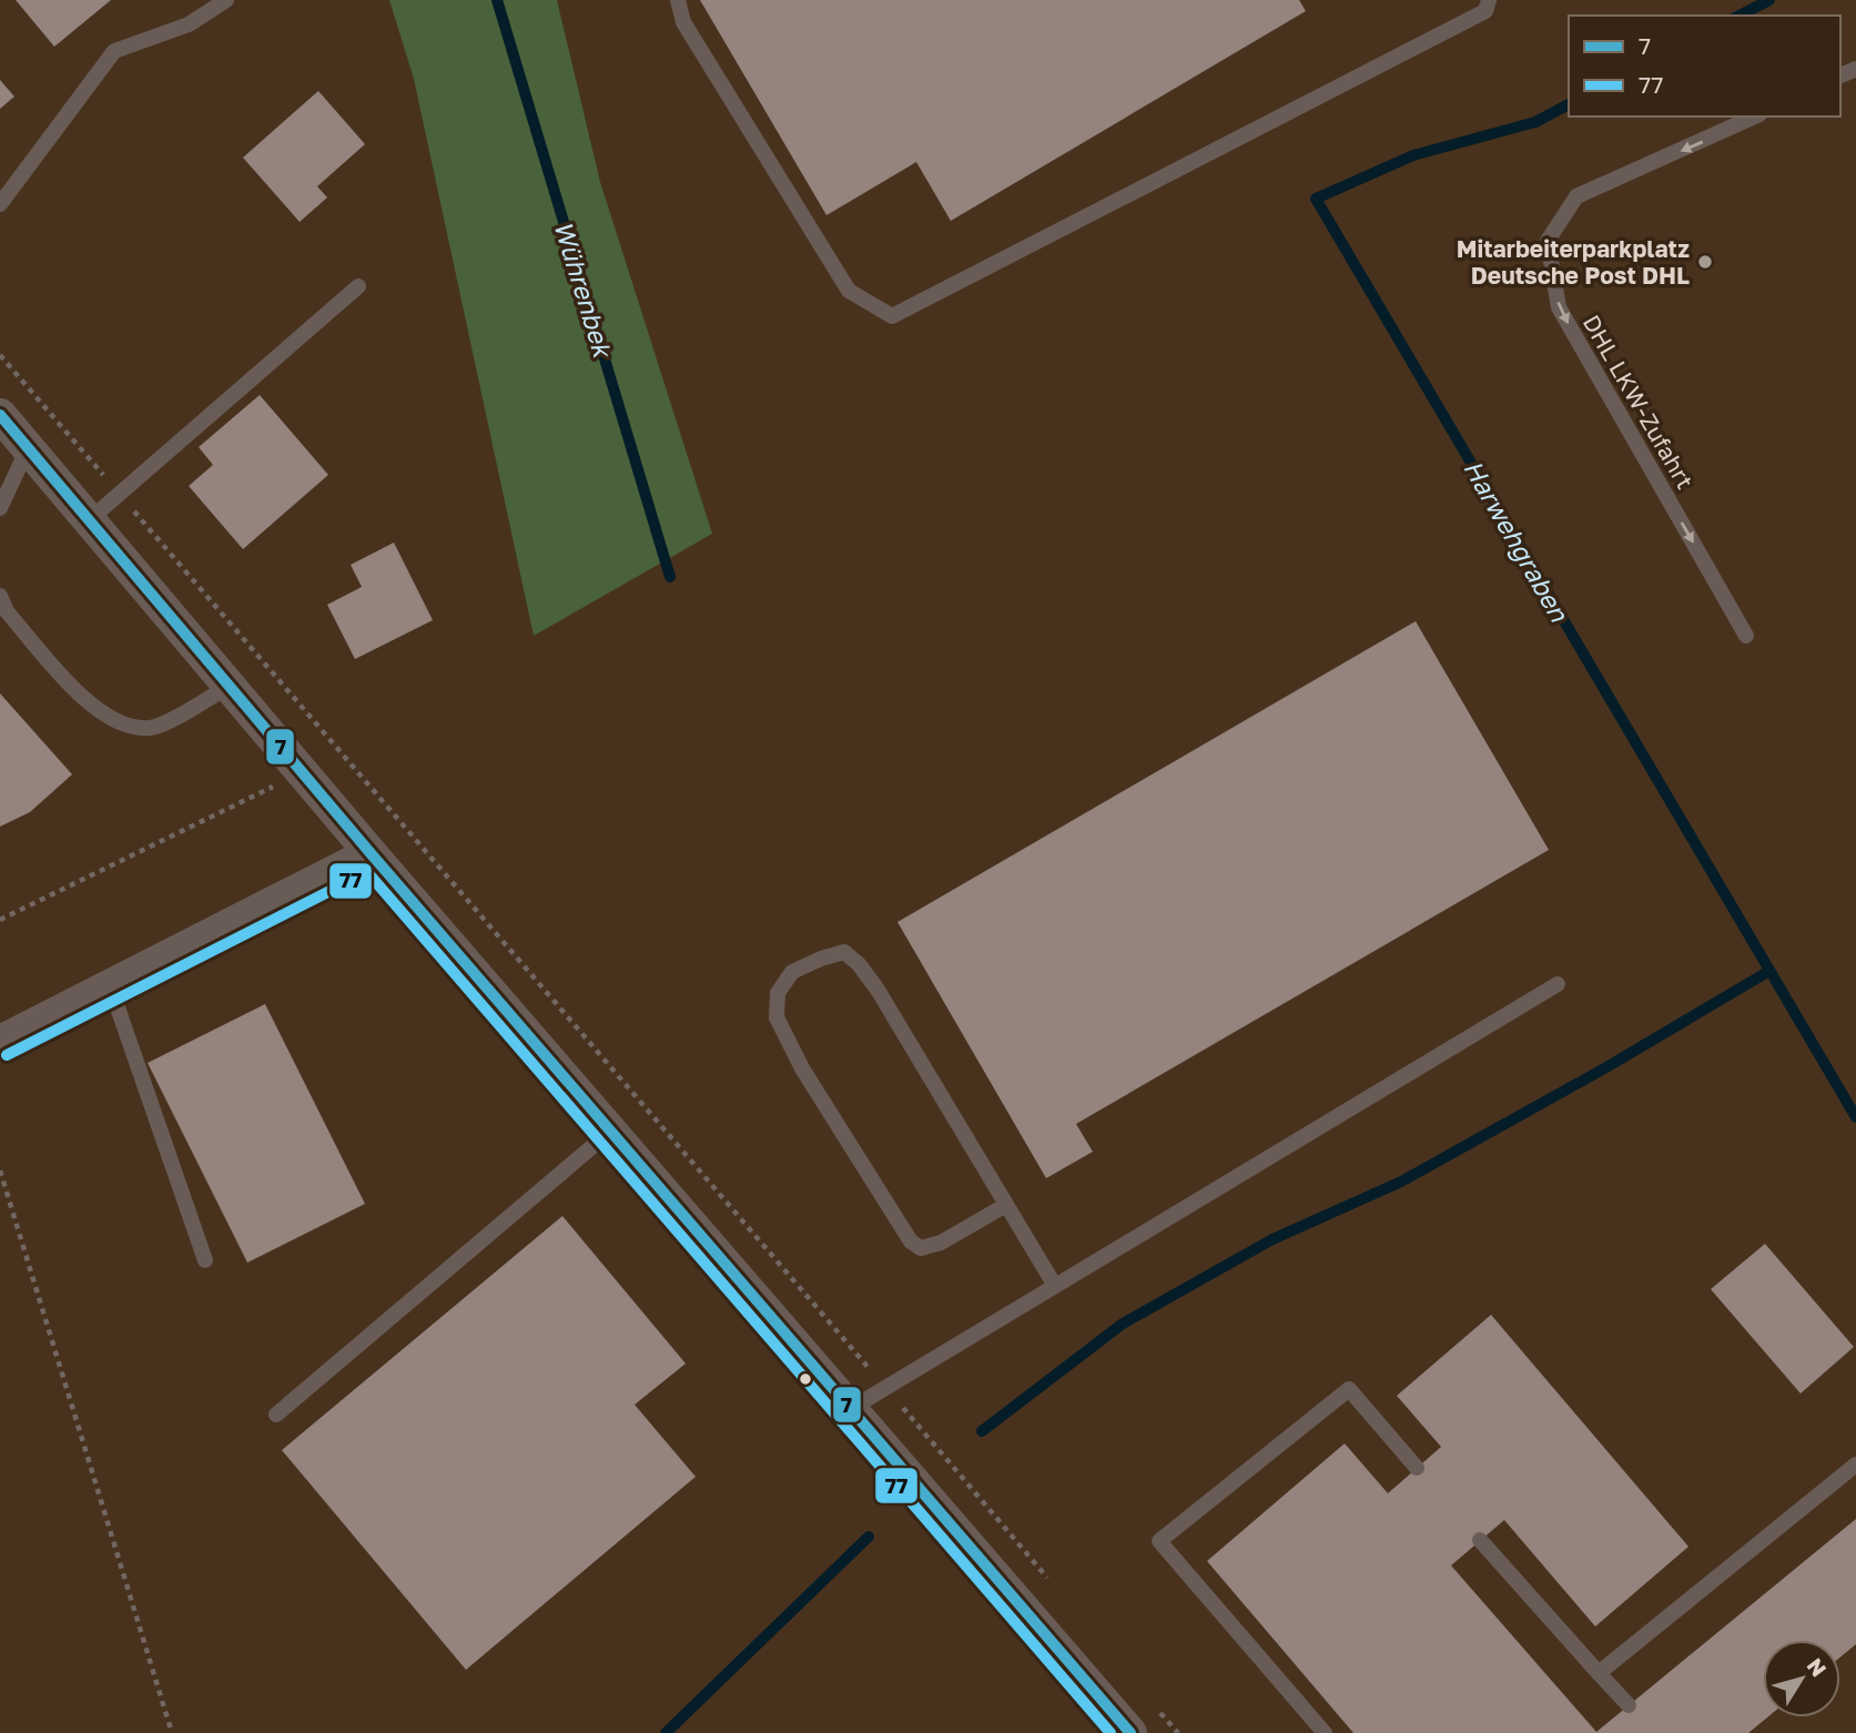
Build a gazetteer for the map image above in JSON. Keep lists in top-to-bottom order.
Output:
{
  "streets": {
    "lane": ["DHL LKW-Zufahrt"]
  },
  "water": ["Wührenbek", "Harwehgraben"],
  "places": ["Mitarbeiterparkplatz Deutsche Post DHL"],
  "lines": ["transit line 7", "transit line 77"],
  "legend": ["7", "77"],
  "north": "top right"
}
